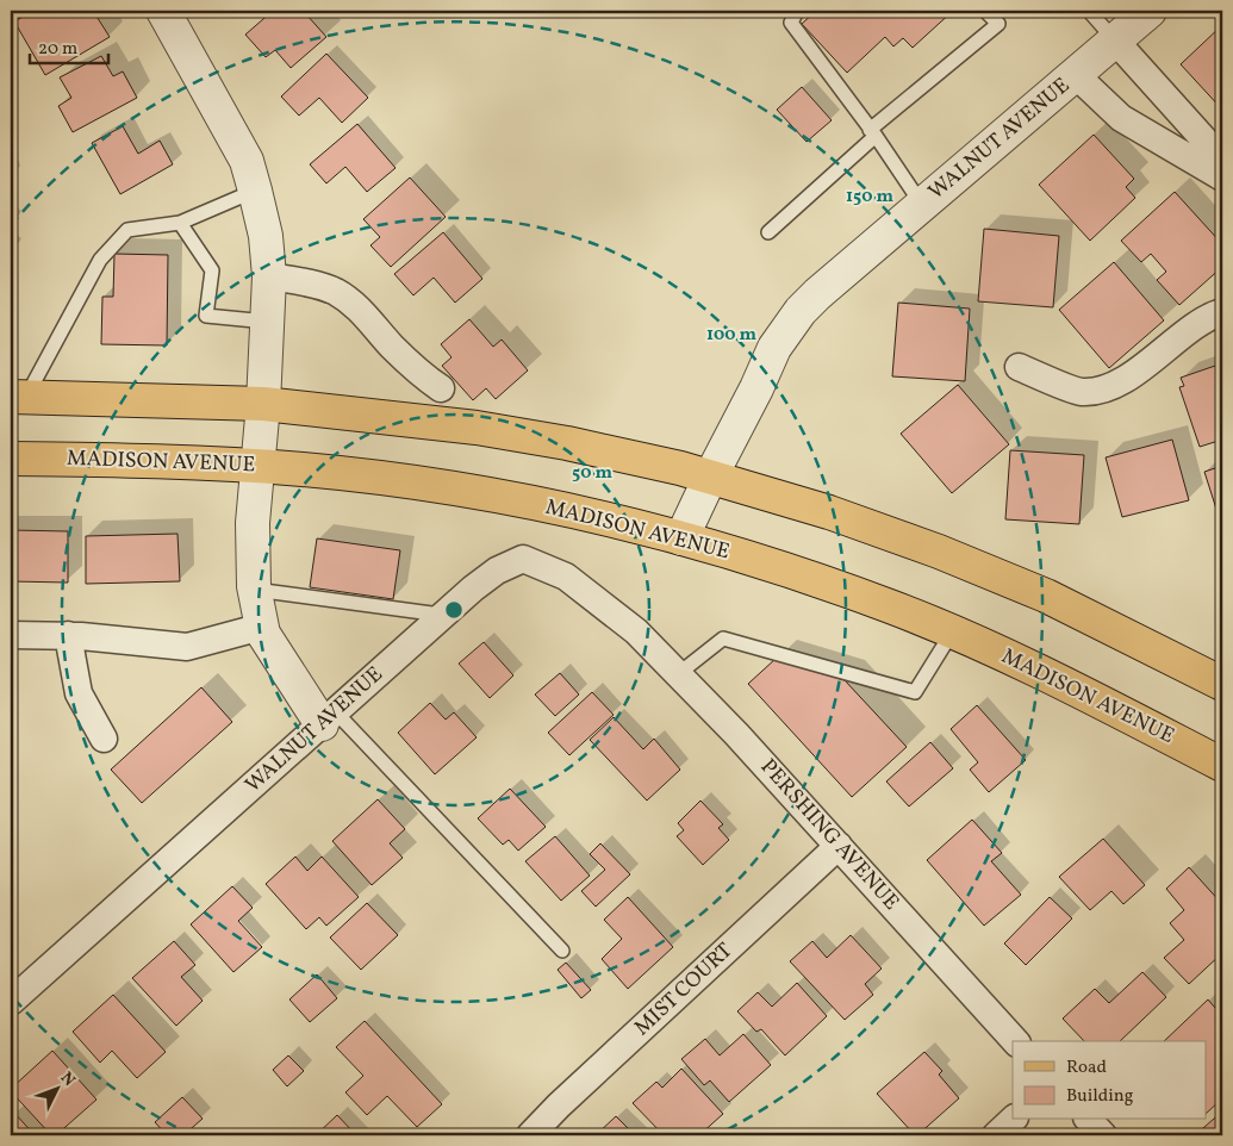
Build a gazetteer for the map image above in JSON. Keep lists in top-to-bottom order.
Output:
{
  "streets": {
    "main road": ["MADISON AVENUE"],
    "street": ["WALNUT AVENUE", "PERSHING AVENUE", "MIST COURT"]
  },
  "crossings": [
    ["WALNUT AVENUE", "MADISON AVENUE"],
    ["WALNUT AVENUE", "PERSHING AVENUE"],
    ["PERSHING AVENUE", "MIST COURT"]
  ],
  "legend": ["Road", "Building"],
  "scale_bar": "20 m",
  "north": "top right",
  "rings": ["150 m", "100 m", "50 m"]
}
